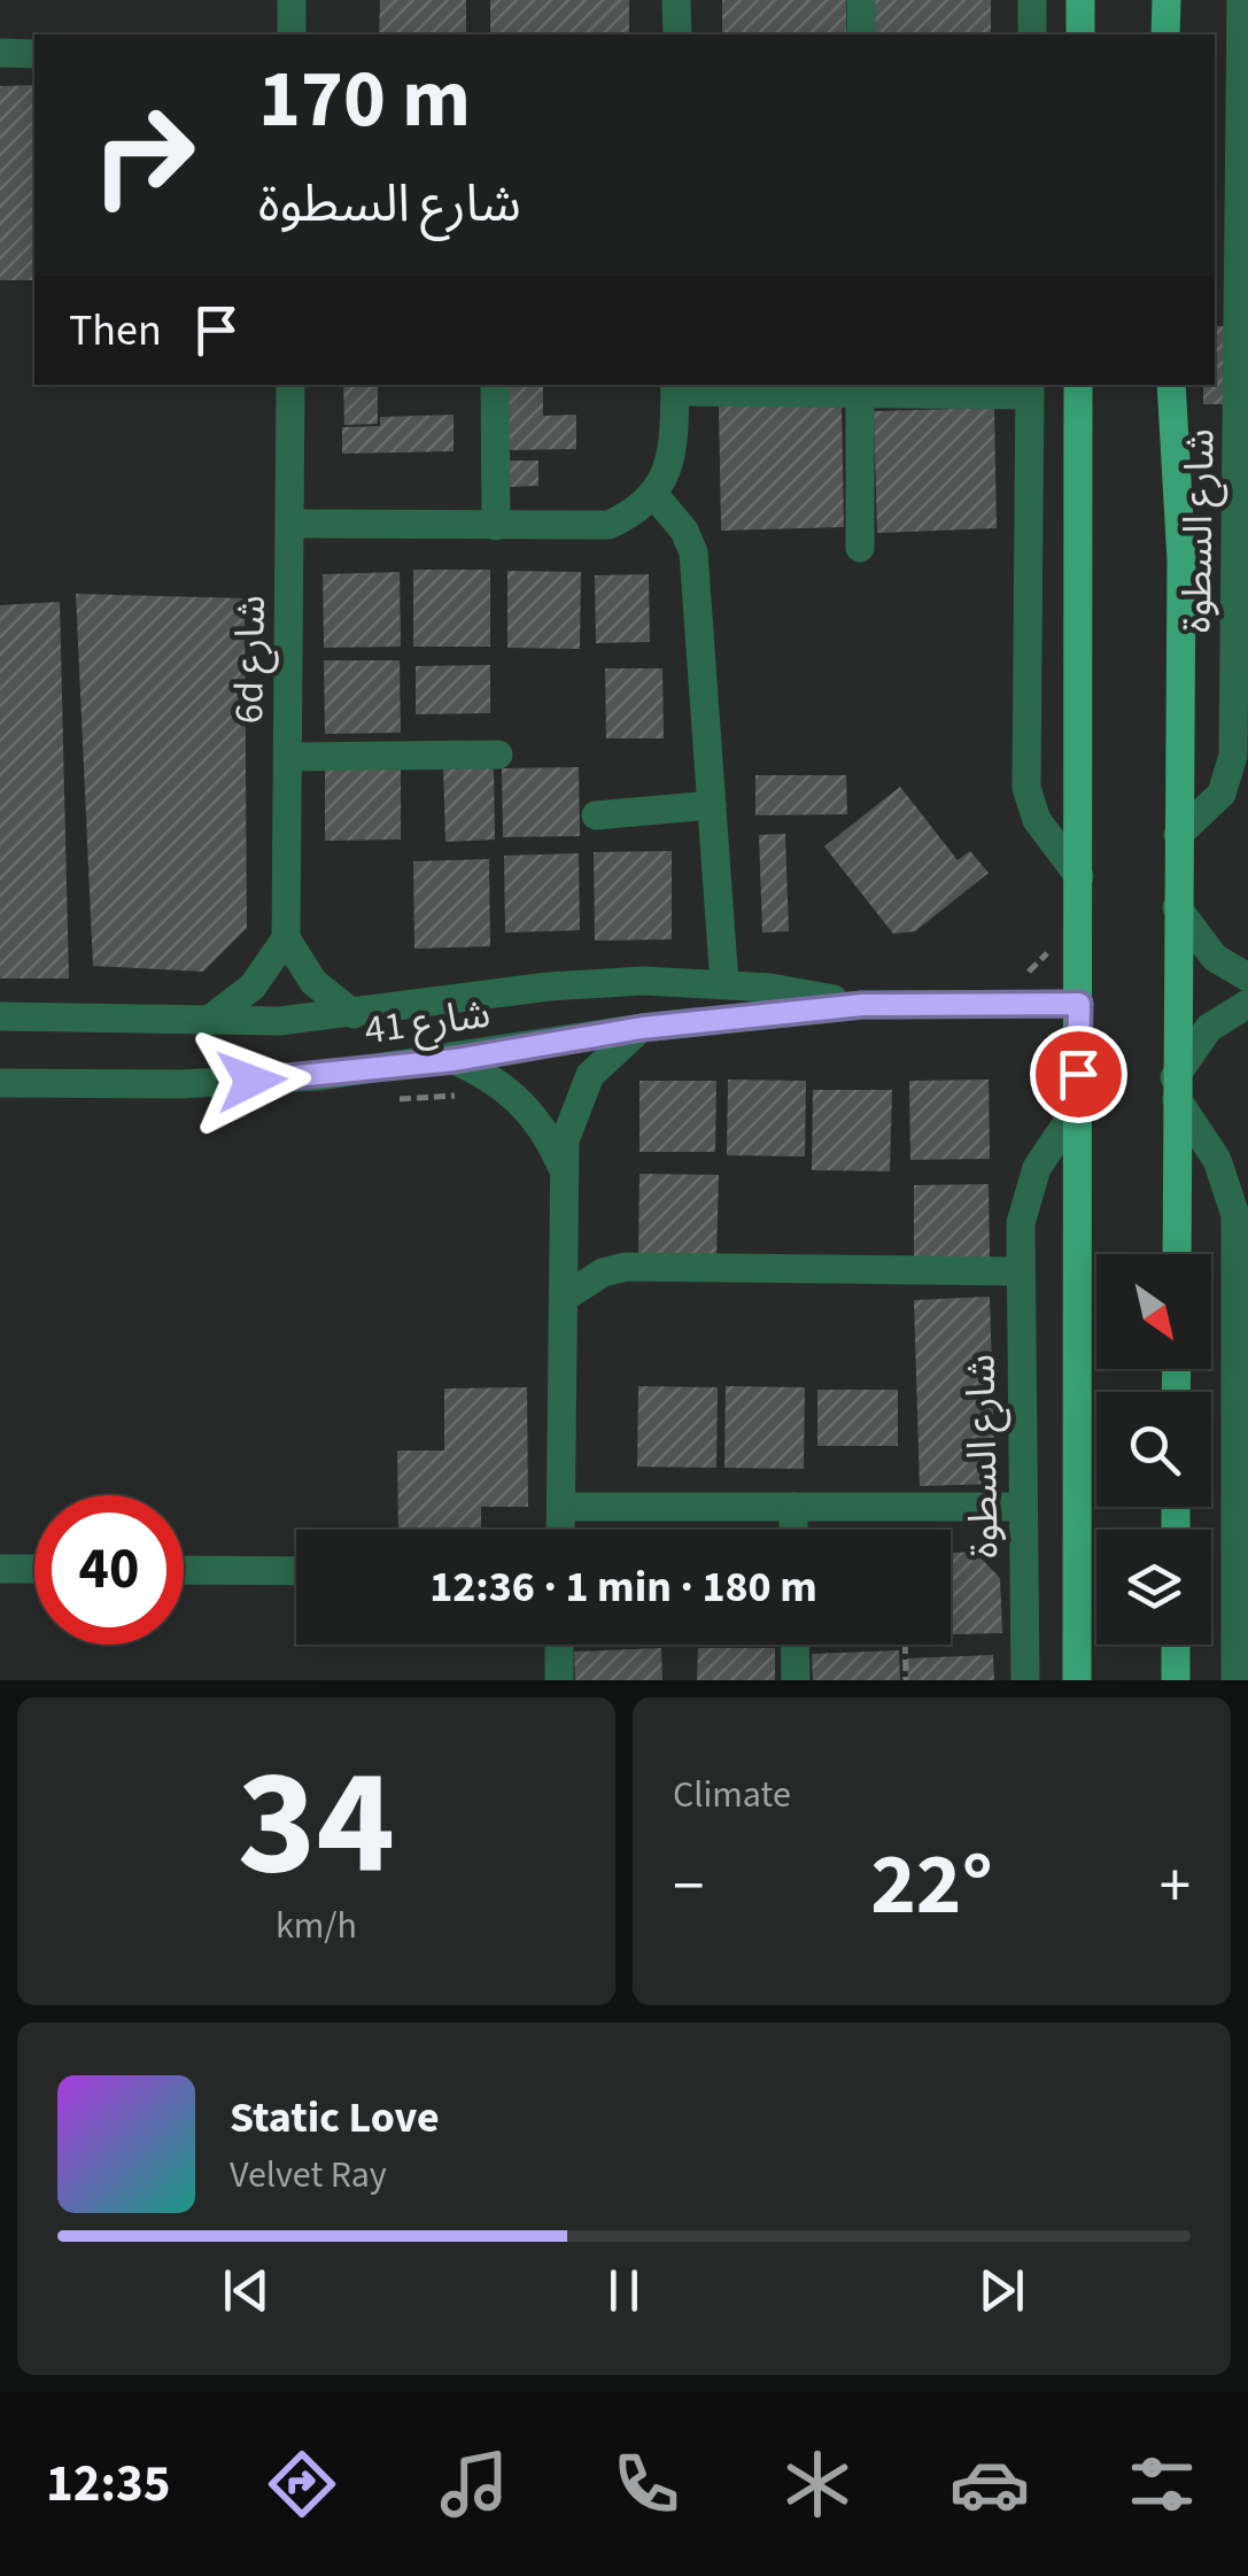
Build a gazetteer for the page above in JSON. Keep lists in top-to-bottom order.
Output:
{
  "streets": {
    "main road": ["شارع السطوة"],
    "street": ["6d شارع", "شارع 41"]
  },
  "north": "bottom right",
  "page": {
    "turn": ["170 m", "شارع السطوة"],
    "then": "Then",
    "limit": "40",
    "trip": "12:36 · 1 min · 180 m",
    "tile": [
      ["34", "km/h"],
      "Climate"
    ],
    "heat": ["−", "22°", "+"],
    "song": ["Static Love", "Velvet Ray"],
    "tabs": "12:35"
  }
}
